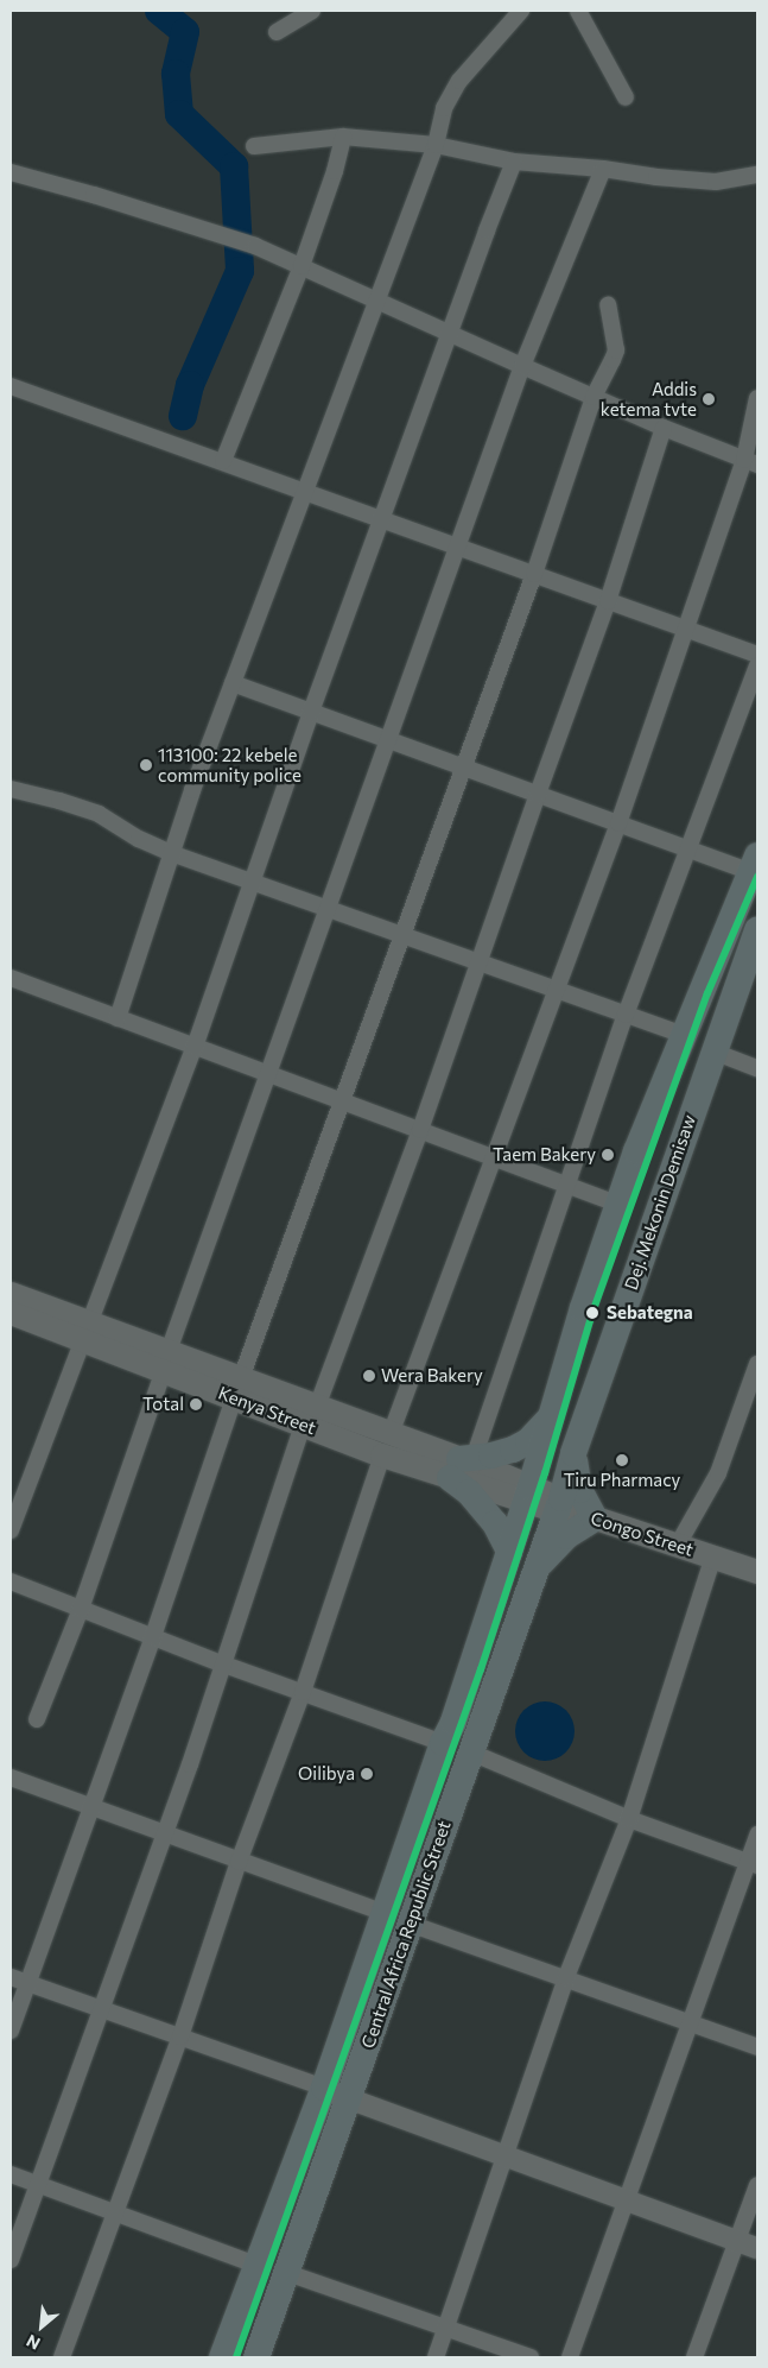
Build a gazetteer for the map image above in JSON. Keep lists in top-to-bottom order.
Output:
{
  "streets": {
    "main road": [
      "Dej. Mekonin Demisaw",
      "Kenya Street",
      "Congo Street",
      "Central Africa Republic Street"
    ]
  },
  "crossings": [
    ["Dej. Mekonin Demisaw", "Congo Street"],
    ["Dej. Mekonin Demisaw", "Central Africa Republic Street"],
    ["Kenya Street", "Congo Street"],
    ["Congo Street", "Central Africa Republic Street"]
  ],
  "places": [
    "Addis ketema tvte",
    "113100: 22 kebele community police",
    "Taem Bakery",
    "Sebategna",
    "Wera Bakery",
    "Total",
    "Tiru Pharmacy",
    "Oilibya"
  ],
  "north": "bottom left"
}
